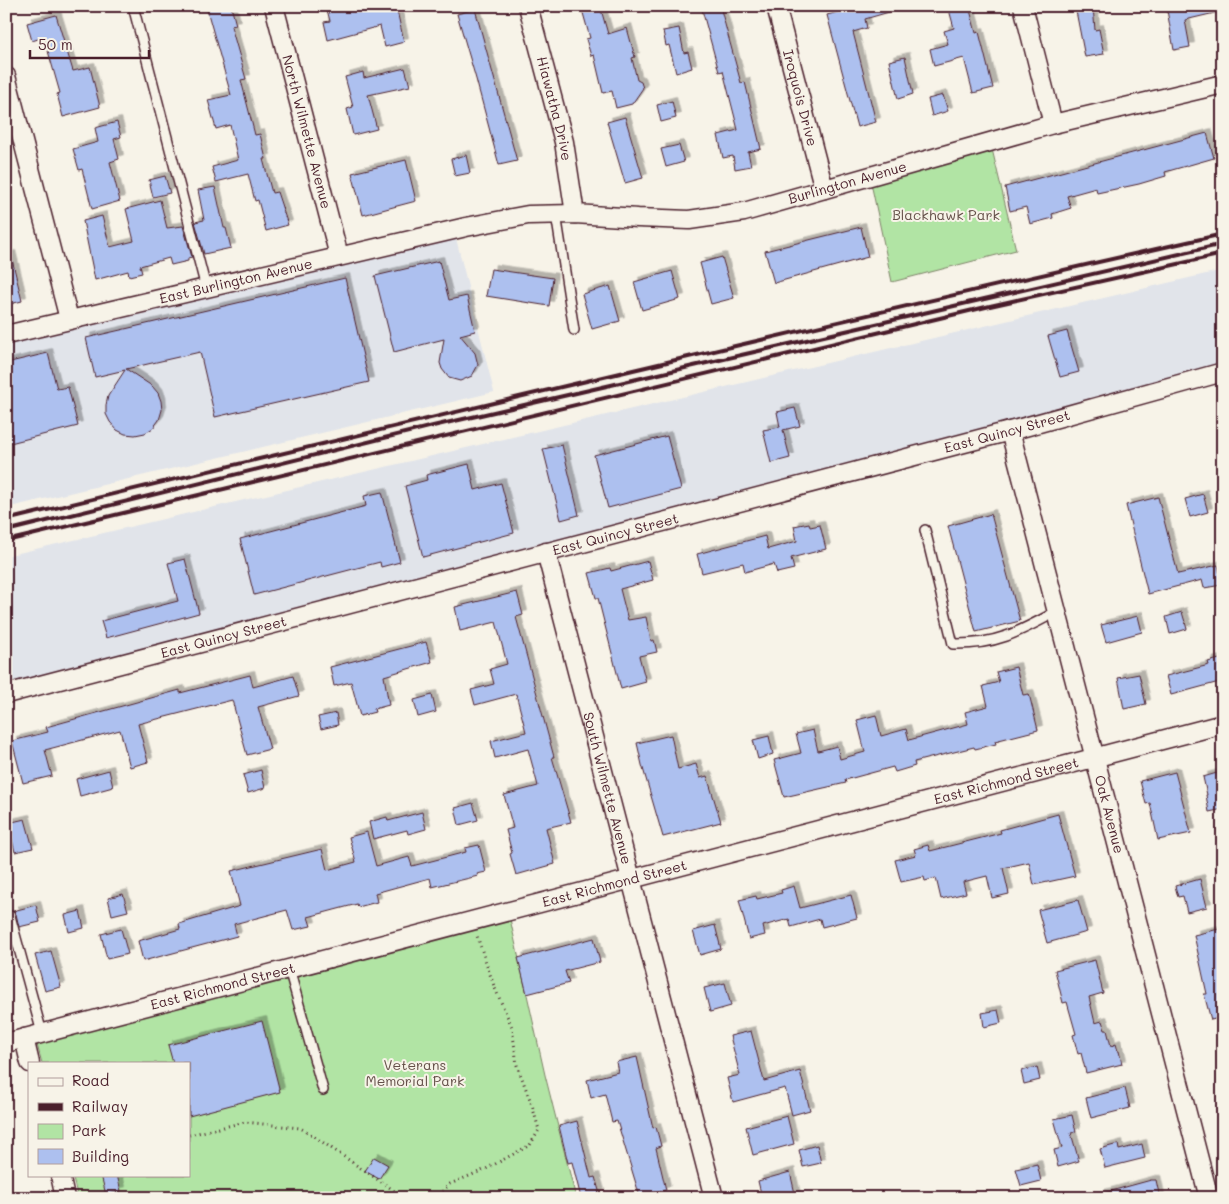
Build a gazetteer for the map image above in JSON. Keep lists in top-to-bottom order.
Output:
{
  "streets": {
    "street": [
      "Iroquois Drive",
      "Hiawatha Drive",
      "North Wilmette Avenue",
      "Burlington Avenue",
      "East Burlington Avenue",
      "East Quincy Street",
      "East Richmond Street",
      "South Wilmette Avenue",
      "Oak Avenue"
    ]
  },
  "crossings": [
    ["Iroquois Drive", "Burlington Avenue"],
    ["Hiawatha Drive", "Burlington Avenue"],
    ["North Wilmette Avenue", "East Burlington Avenue"],
    ["Burlington Avenue", "East Burlington Avenue"],
    ["East Quincy Street", "South Wilmette Avenue"],
    ["East Quincy Street", "Oak Avenue"],
    ["East Richmond Street", "South Wilmette Avenue"],
    ["East Richmond Street", "Oak Avenue"]
  ],
  "parks": ["Blackhawk Park", "Veterans Memorial Park"],
  "legend": [
    "Road",
    "Railway",
    "Park",
    "Building"
  ],
  "scale_bar": "50 m"
}
